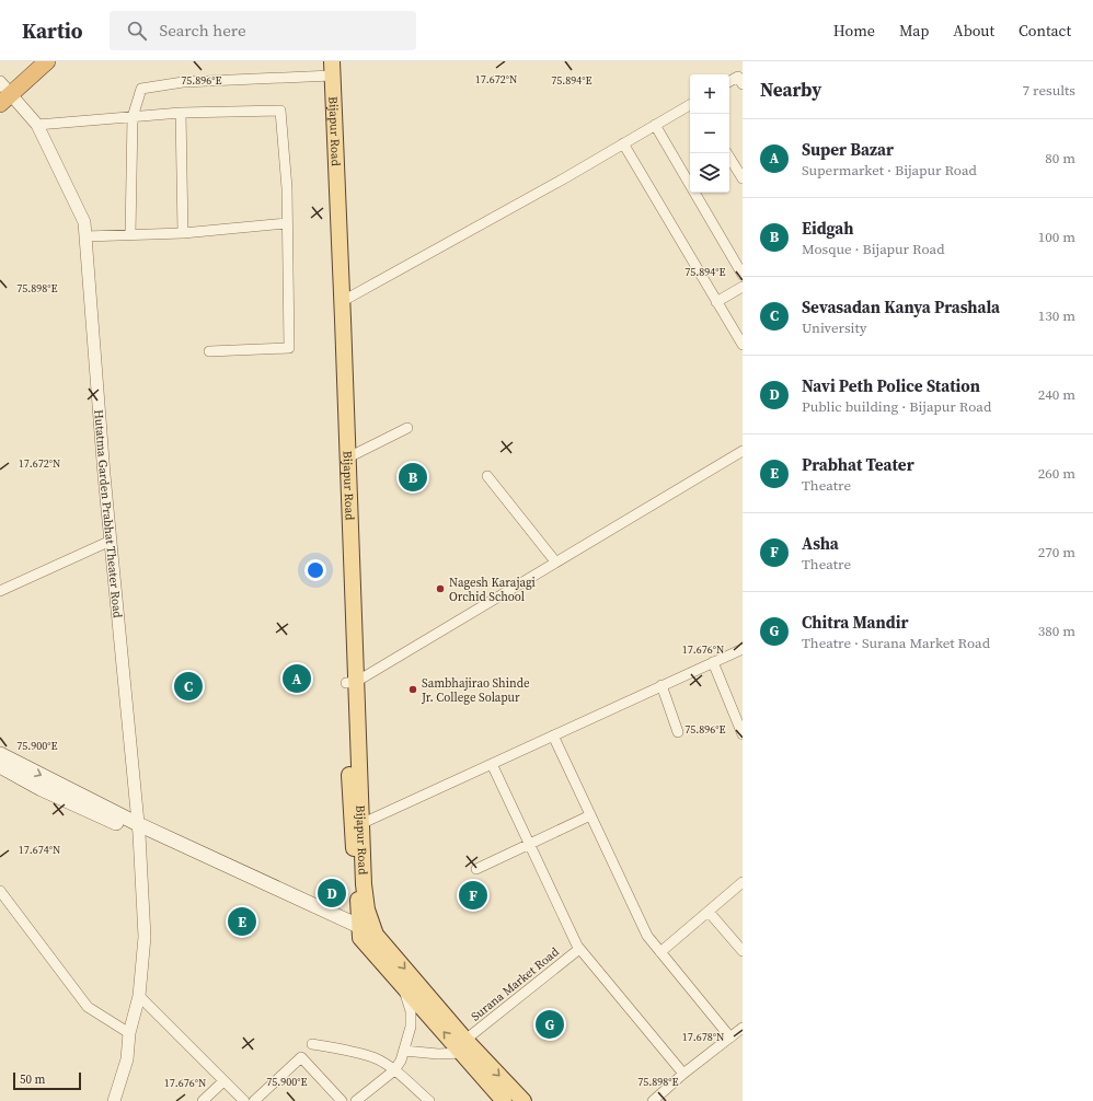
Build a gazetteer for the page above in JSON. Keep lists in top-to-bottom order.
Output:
{
  "streets": {
    "main road": ["Bijapur Road"],
    "street": ["Hutatma Garden Prabhat Theater Road", "Surana Market Road"]
  },
  "places": ["Nagesh Karajagi Orchid School", "Sambhajirao Shinde Jr. College Solapur"],
  "scale_bar": "50 m",
  "page": {
    "header": "Kartio",
    "search": "Search here",
    "nav": [
      "Home",
      "Map",
      "About",
      "Contact"
    ],
    "heading": ["Nearby", "7 results"],
    "map_buttons": ["+", "−"],
    "list": [
      {
        "mark": "A",
        "name": "Super Bazar",
        "note": "Supermarket · Bijapur Road",
        "value": "80 m"
      },
      {
        "mark": "B",
        "name": "Eidgah",
        "note": "Mosque · Bijapur Road",
        "value": "100 m"
      },
      {
        "mark": "C",
        "name": "Sevasadan Kanya Prashala",
        "note": "University",
        "value": "130 m"
      },
      {
        "mark": "D",
        "name": "Navi Peth Police Station",
        "note": "Public building · Bijapur Road",
        "value": "240 m"
      },
      {
        "mark": "E",
        "name": "Prabhat Teater",
        "note": "Theatre",
        "value": "260 m"
      },
      {
        "mark": "F",
        "name": "Asha",
        "note": "Theatre",
        "value": "270 m"
      },
      {
        "mark": "G",
        "name": "Chitra Mandir",
        "note": "Theatre · Surana Market Road",
        "value": "380 m"
      }
    ],
    "pins": [
      "B",
      "A",
      "C",
      "D",
      "F",
      "E",
      "G"
    ],
    "scale": "50 m"
  },
  "coordinates": [
    "17.672°N",
    "75.896°E",
    "75.894°E",
    "75.898°E",
    "17.676°N",
    "75.900°E",
    "17.674°N",
    "17.678°N"
  ]
}
